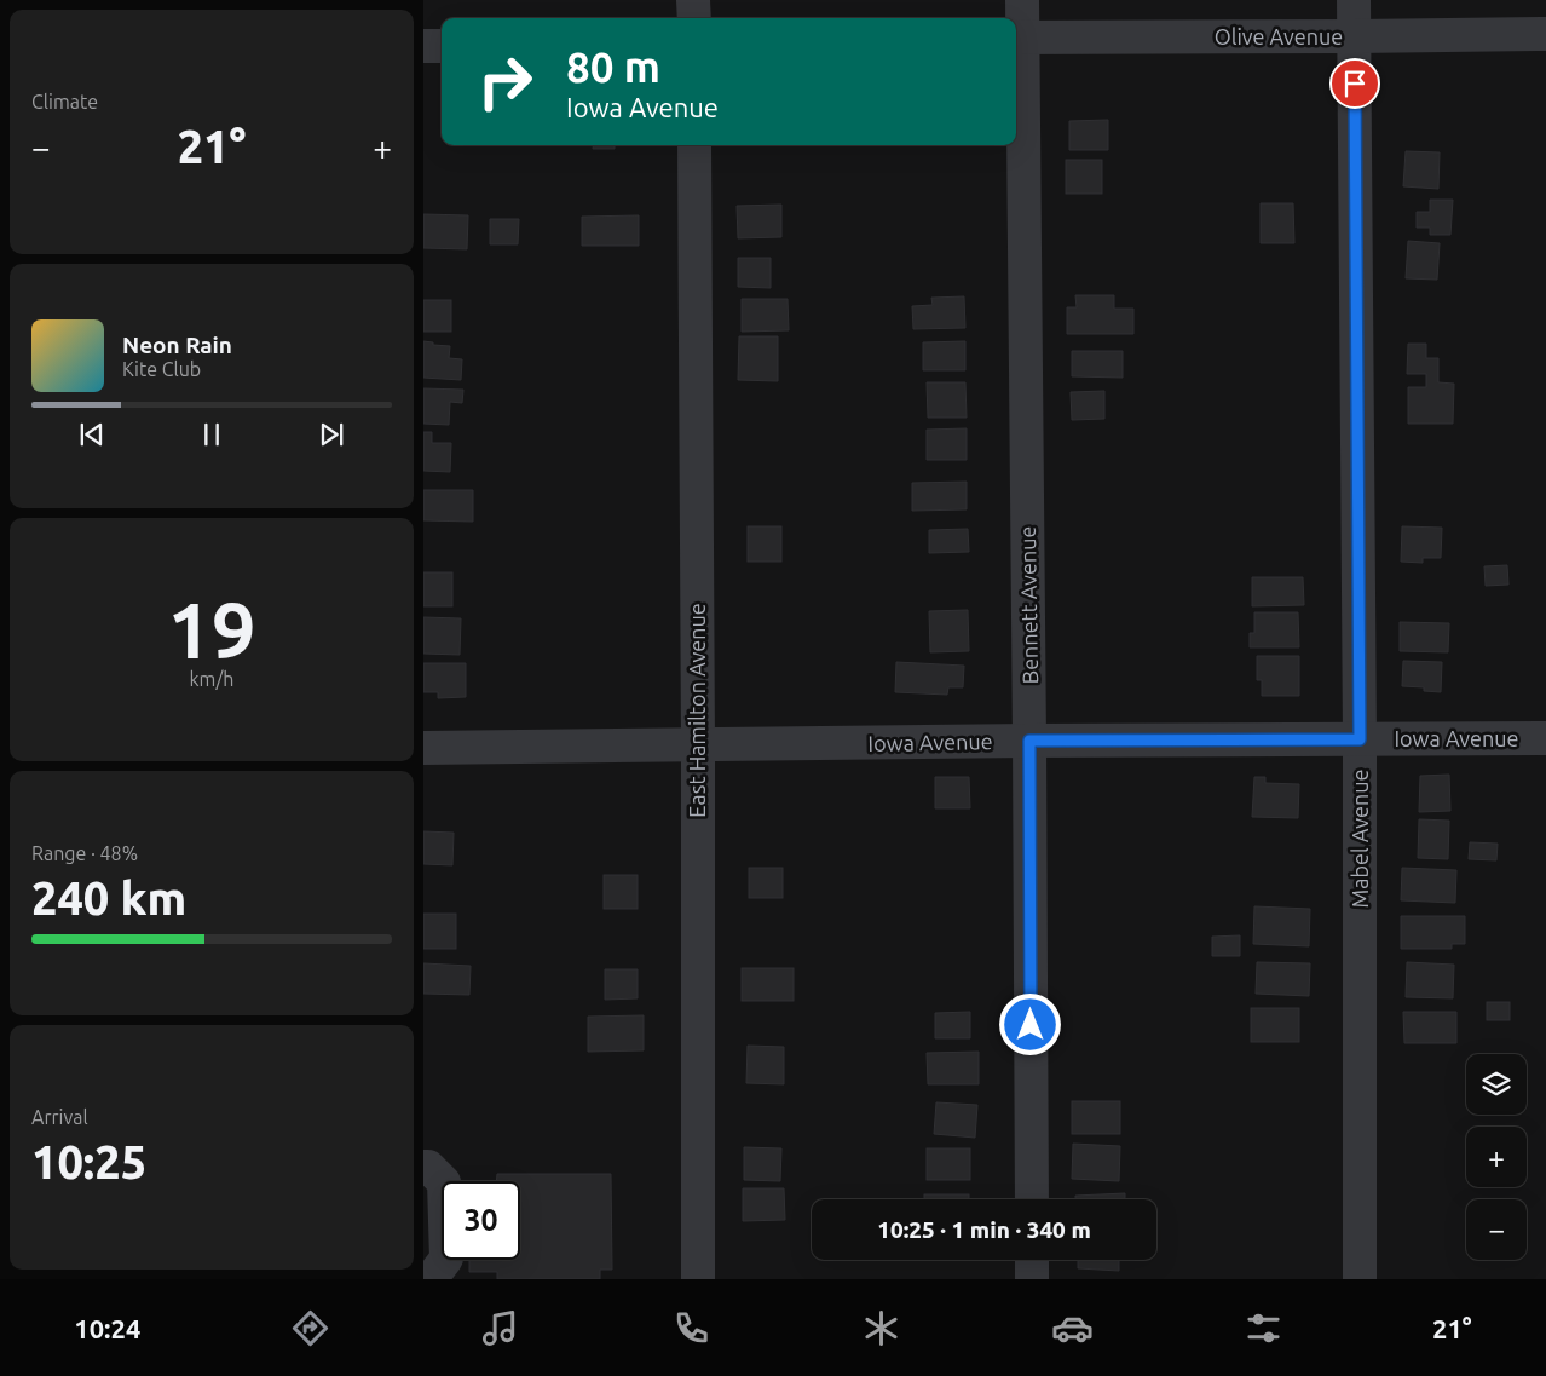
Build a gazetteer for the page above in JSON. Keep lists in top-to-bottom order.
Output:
{
  "streets": {
    "street": [
      "Olive Avenue",
      "Bennett Avenue",
      "East Hamilton Avenue",
      "Iowa Avenue",
      "Mabel Avenue"
    ]
  },
  "crossings": [
    ["Olive Avenue", "Bennett Avenue"],
    ["Olive Avenue", "Mabel Avenue"],
    ["Bennett Avenue", "Iowa Avenue"],
    ["East Hamilton Avenue", "Iowa Avenue"],
    ["Iowa Avenue", "Mabel Avenue"]
  ],
  "page": {
    "tile": [
      "Climate",
      ["19", "km/h"],
      ["Range · 48%", "240 km"],
      ["Arrival", "10:25"]
    ],
    "turn": ["80 m", "Iowa Avenue"],
    "heat": ["−", "21°", "+"],
    "song": ["Neon Rain", "Kite Club"],
    "map_buttons": ["+", "−"],
    "limit": "30",
    "trip": "10:25 · 1 min · 340 m",
    "tabs": ["10:24", "21°"]
  }
}
